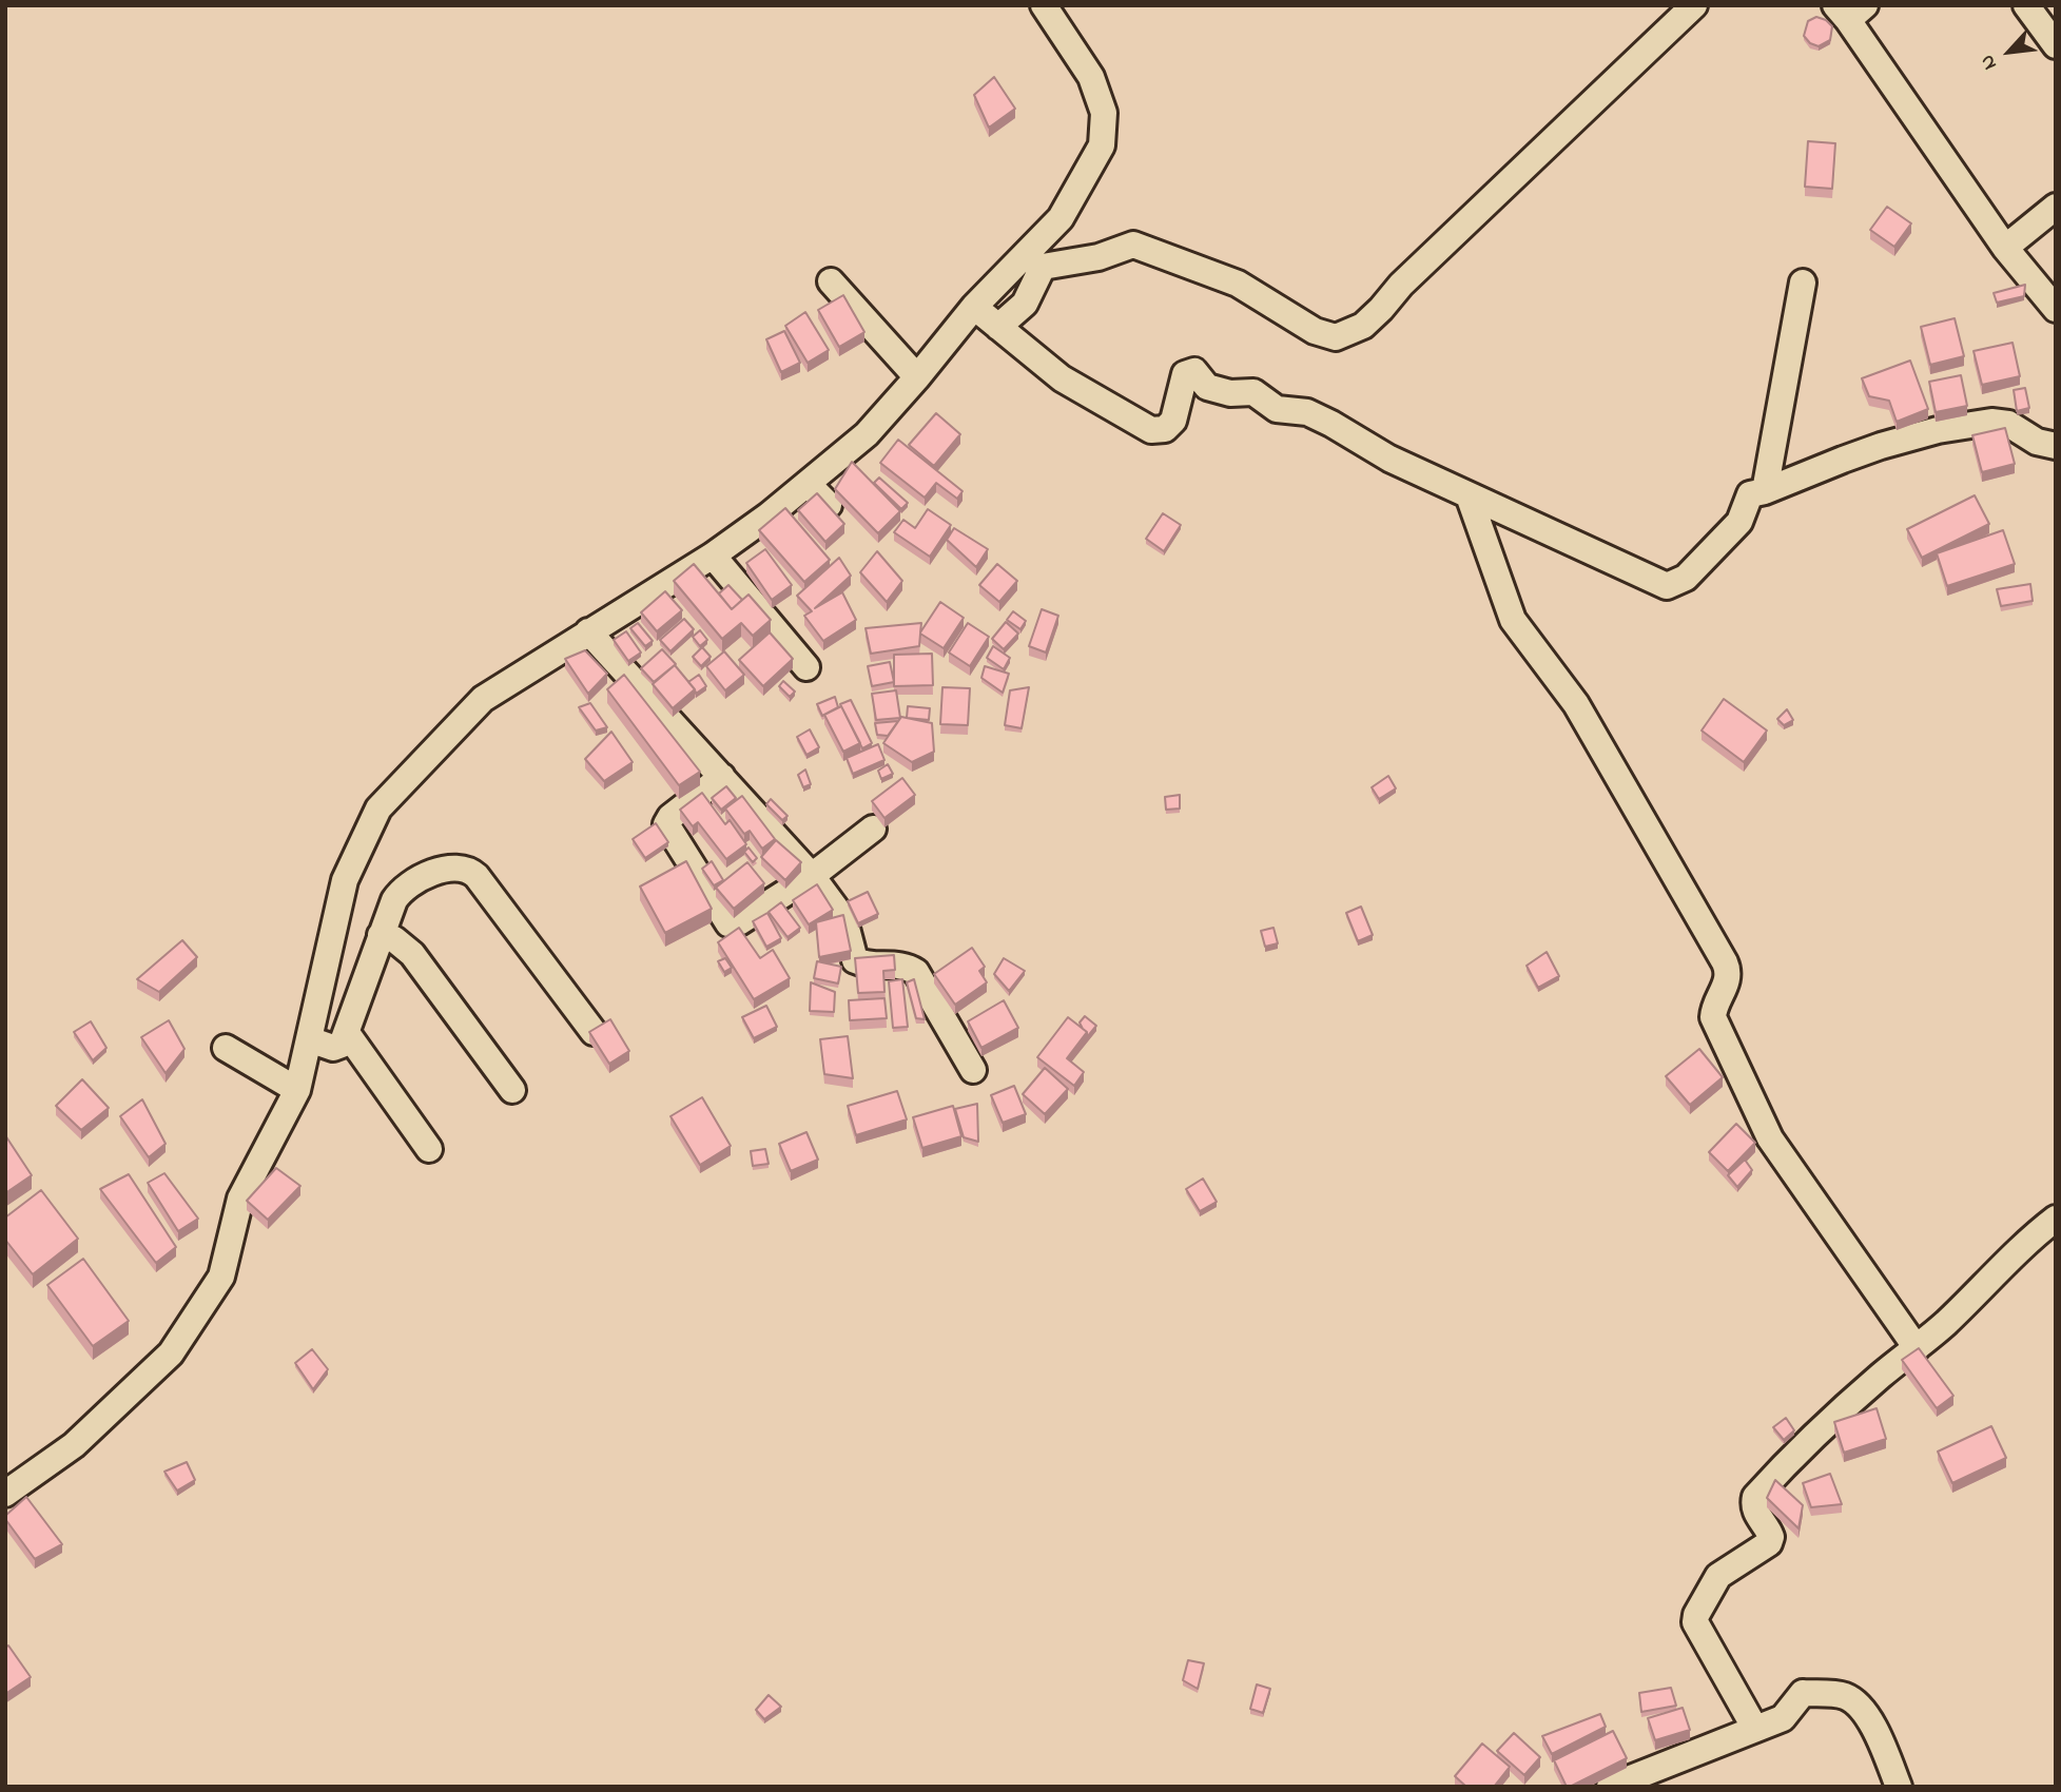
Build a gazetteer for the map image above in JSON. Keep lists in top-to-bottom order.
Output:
{
  "north": "bottom left"
}
